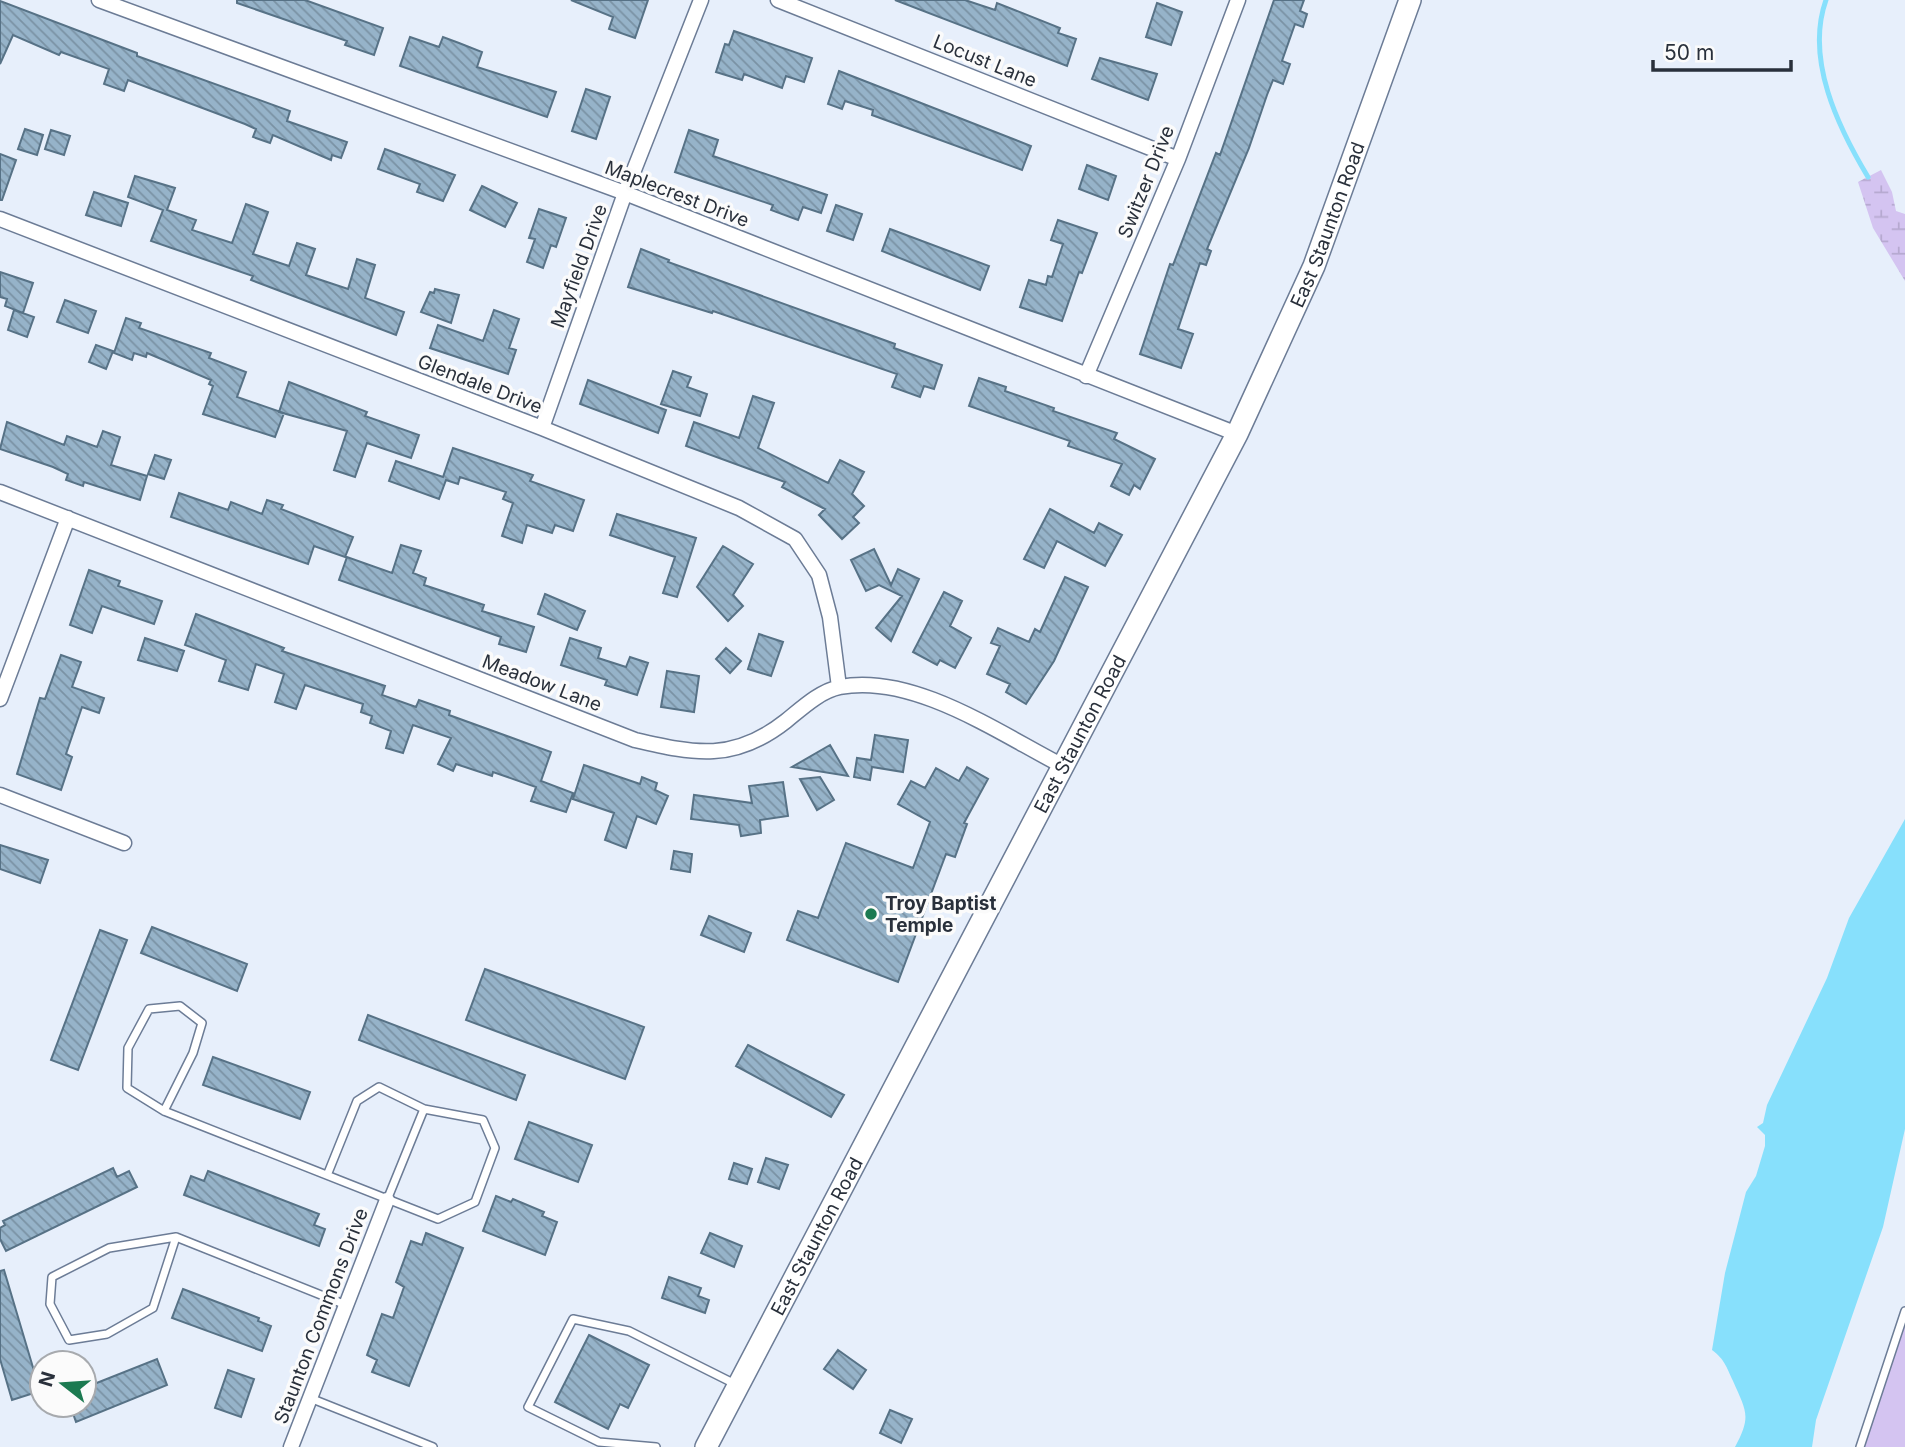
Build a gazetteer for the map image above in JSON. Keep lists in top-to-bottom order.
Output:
{
  "streets": {
    "main road": ["East Staunton Road"],
    "street": [
      "Locust Lane",
      "Switzer Drive",
      "Maplecrest Drive",
      "Mayfield Drive",
      "Glendale Drive",
      "Meadow Lane",
      "Staunton Commons Drive"
    ]
  },
  "crossings": [
    ["Locust Lane", "Switzer Drive"],
    ["Switzer Drive", "Maplecrest Drive"],
    ["Maplecrest Drive", "East Staunton Road"],
    ["Maplecrest Drive", "Mayfield Drive"],
    ["East Staunton Road", "Meadow Lane"],
    ["Mayfield Drive", "Glendale Drive"],
    ["Glendale Drive", "Meadow Lane"]
  ],
  "places": ["Troy Baptist Temple"],
  "scale_bar": "50 m",
  "north": "left"
}
